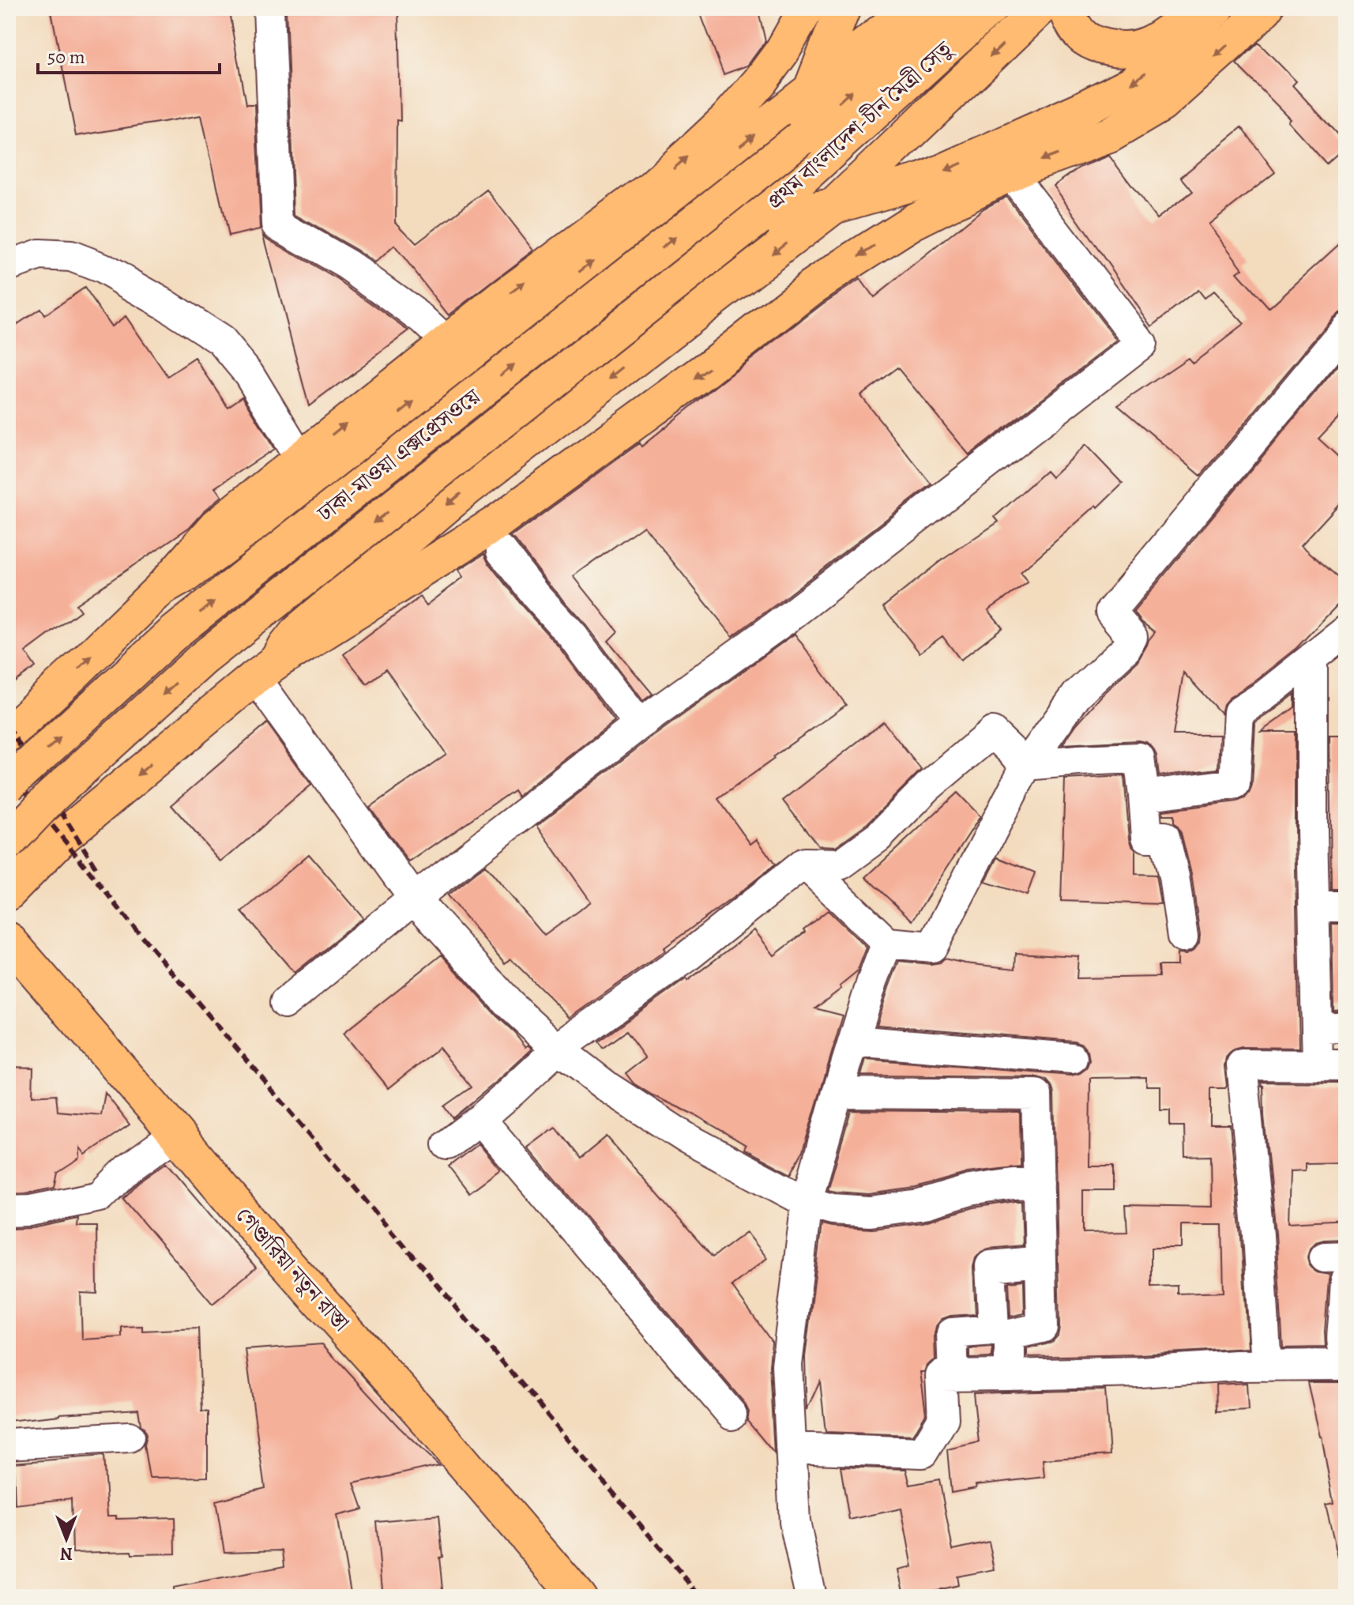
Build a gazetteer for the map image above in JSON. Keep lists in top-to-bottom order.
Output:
{
  "streets": {
    "main road": ["প্রথম বাংলাদেশ-চীন মৈত্রী সেতু", "ঢাকা-মাওয়া এক্সপ্রেসওয়ে", "গেণ্ডারিয়া নতুন রাস্তা"]
  },
  "crossings": [
    ["প্রথম বাংলাদেশ-চীন মৈত্রী সেতু", "ঢাকা-মাওয়া এক্সপ্রেসওয়ে"]
  ],
  "scale_bar": "50 m",
  "north": "bottom"
}
